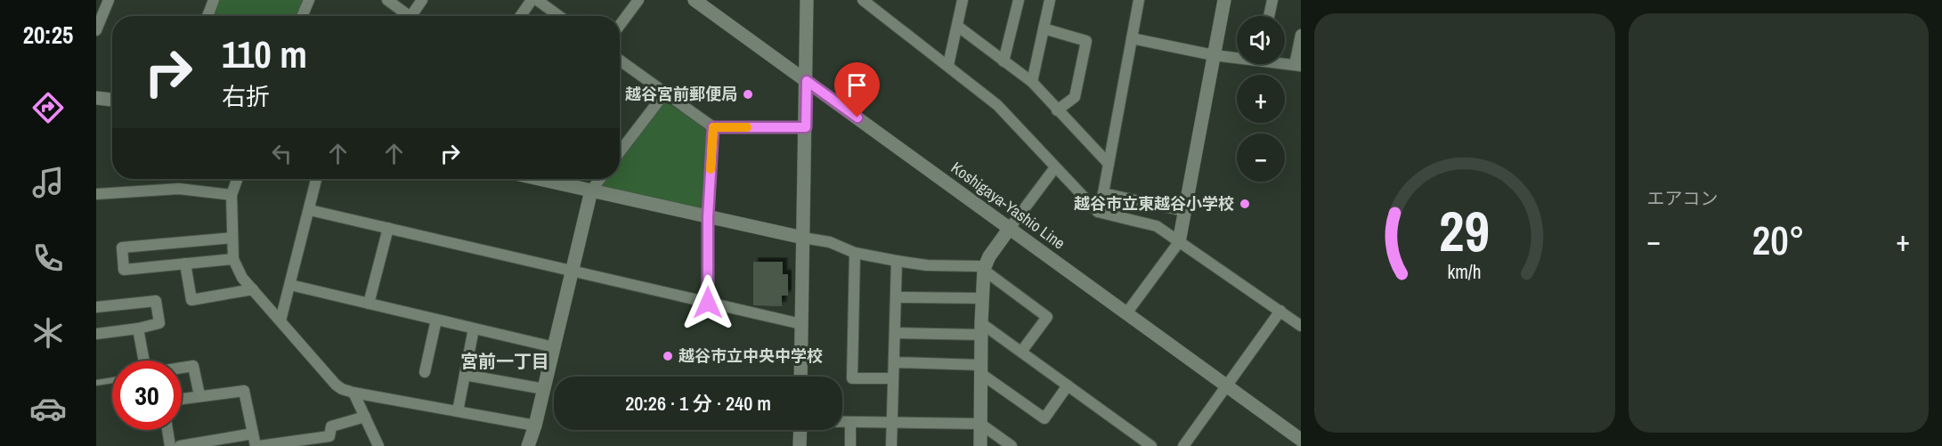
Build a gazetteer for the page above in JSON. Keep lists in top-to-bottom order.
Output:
{
  "streets": {
    "street": ["Koshigaya-Yashio Line"]
  },
  "districts": ["宮前一丁目"],
  "places": ["越谷宮前郵便局", "越谷市立東越谷小学校", "越谷市立中央中学校"],
  "page": {
    "tabs": "20:25",
    "tile": "エアコン",
    "map_buttons": ["+", "−"],
    "turn": ["110 m", "右折"],
    "heat": ["−", "20°", "+"],
    "limit": "30",
    "trip": "20:26 · 1 分 · 240 m",
    "gauge": ["29", "km/h"]
  }
}
